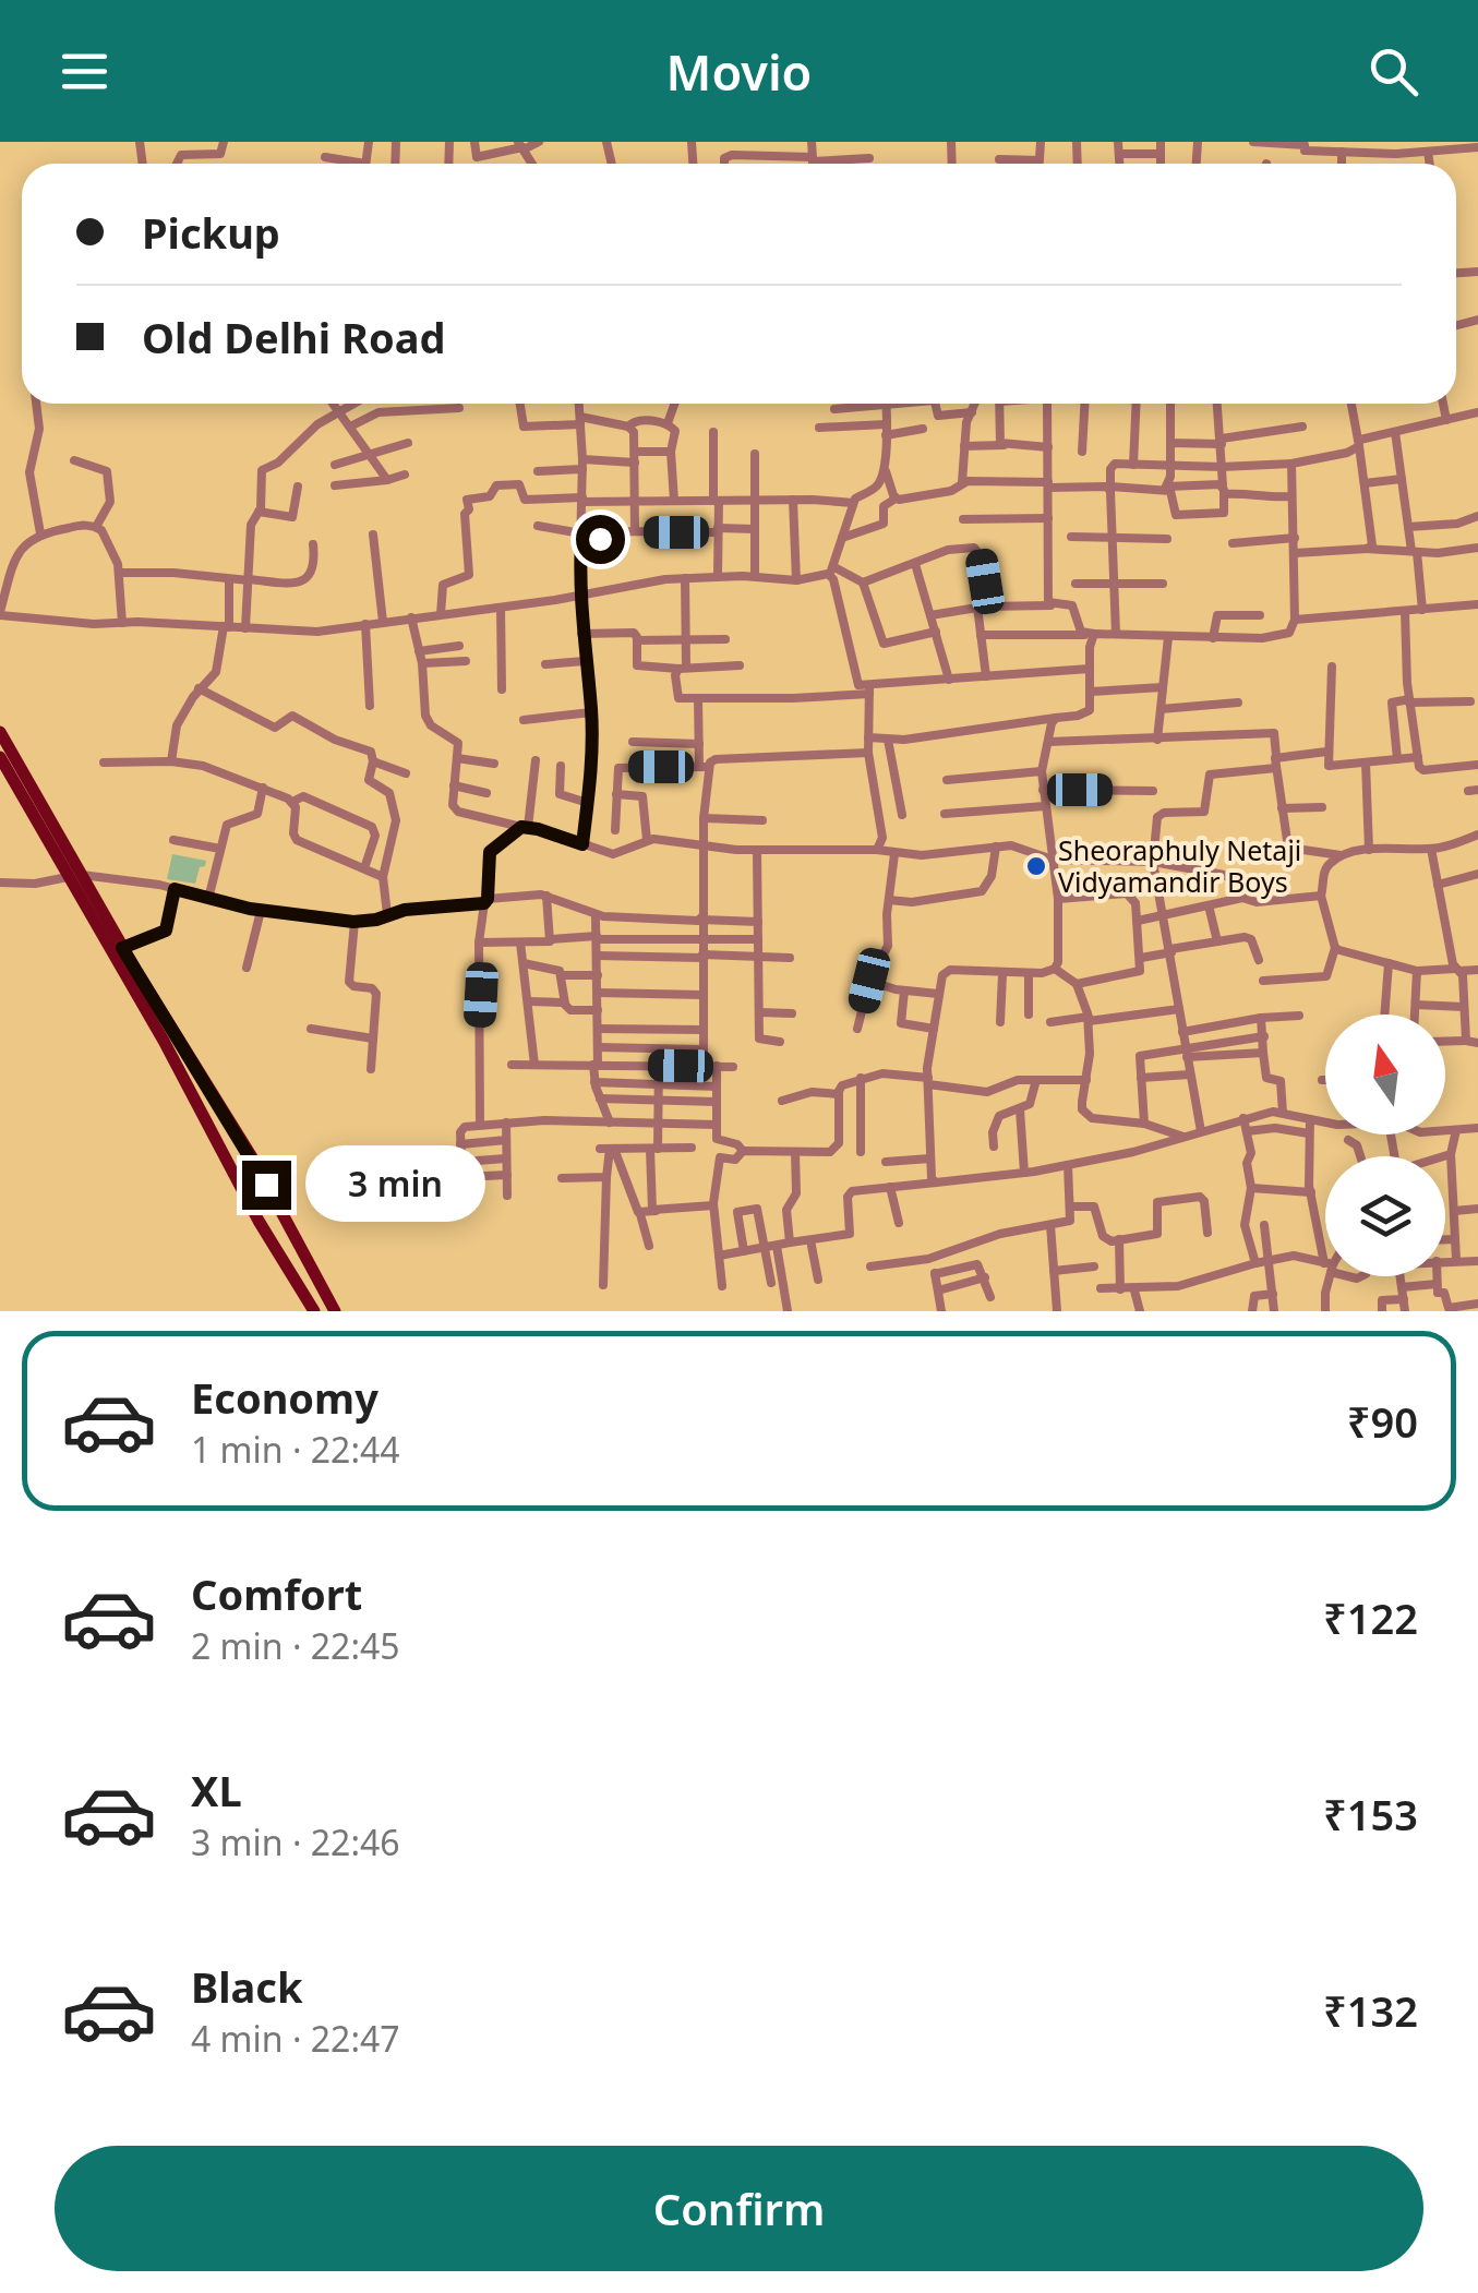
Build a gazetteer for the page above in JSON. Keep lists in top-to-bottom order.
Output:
{
  "places": ["Sheoraphuly Netaji Vidyamandir Boys"],
  "north": "top",
  "page": {
    "header": "Movio",
    "banner": ["Pickup", "Old Delhi Road"],
    "bubble": "3 min",
    "list": [
      {
        "name": "Economy",
        "note": "1 min · 22:44",
        "value": "₹90"
      },
      {
        "name": "Comfort",
        "note": "2 min · 22:45",
        "value": "₹122"
      },
      {
        "name": "XL",
        "note": "3 min · 22:46",
        "value": "₹153"
      },
      {
        "name": "Black",
        "note": "4 min · 22:47",
        "value": "₹132"
      }
    ],
    "buttons": "Confirm"
  }
}
